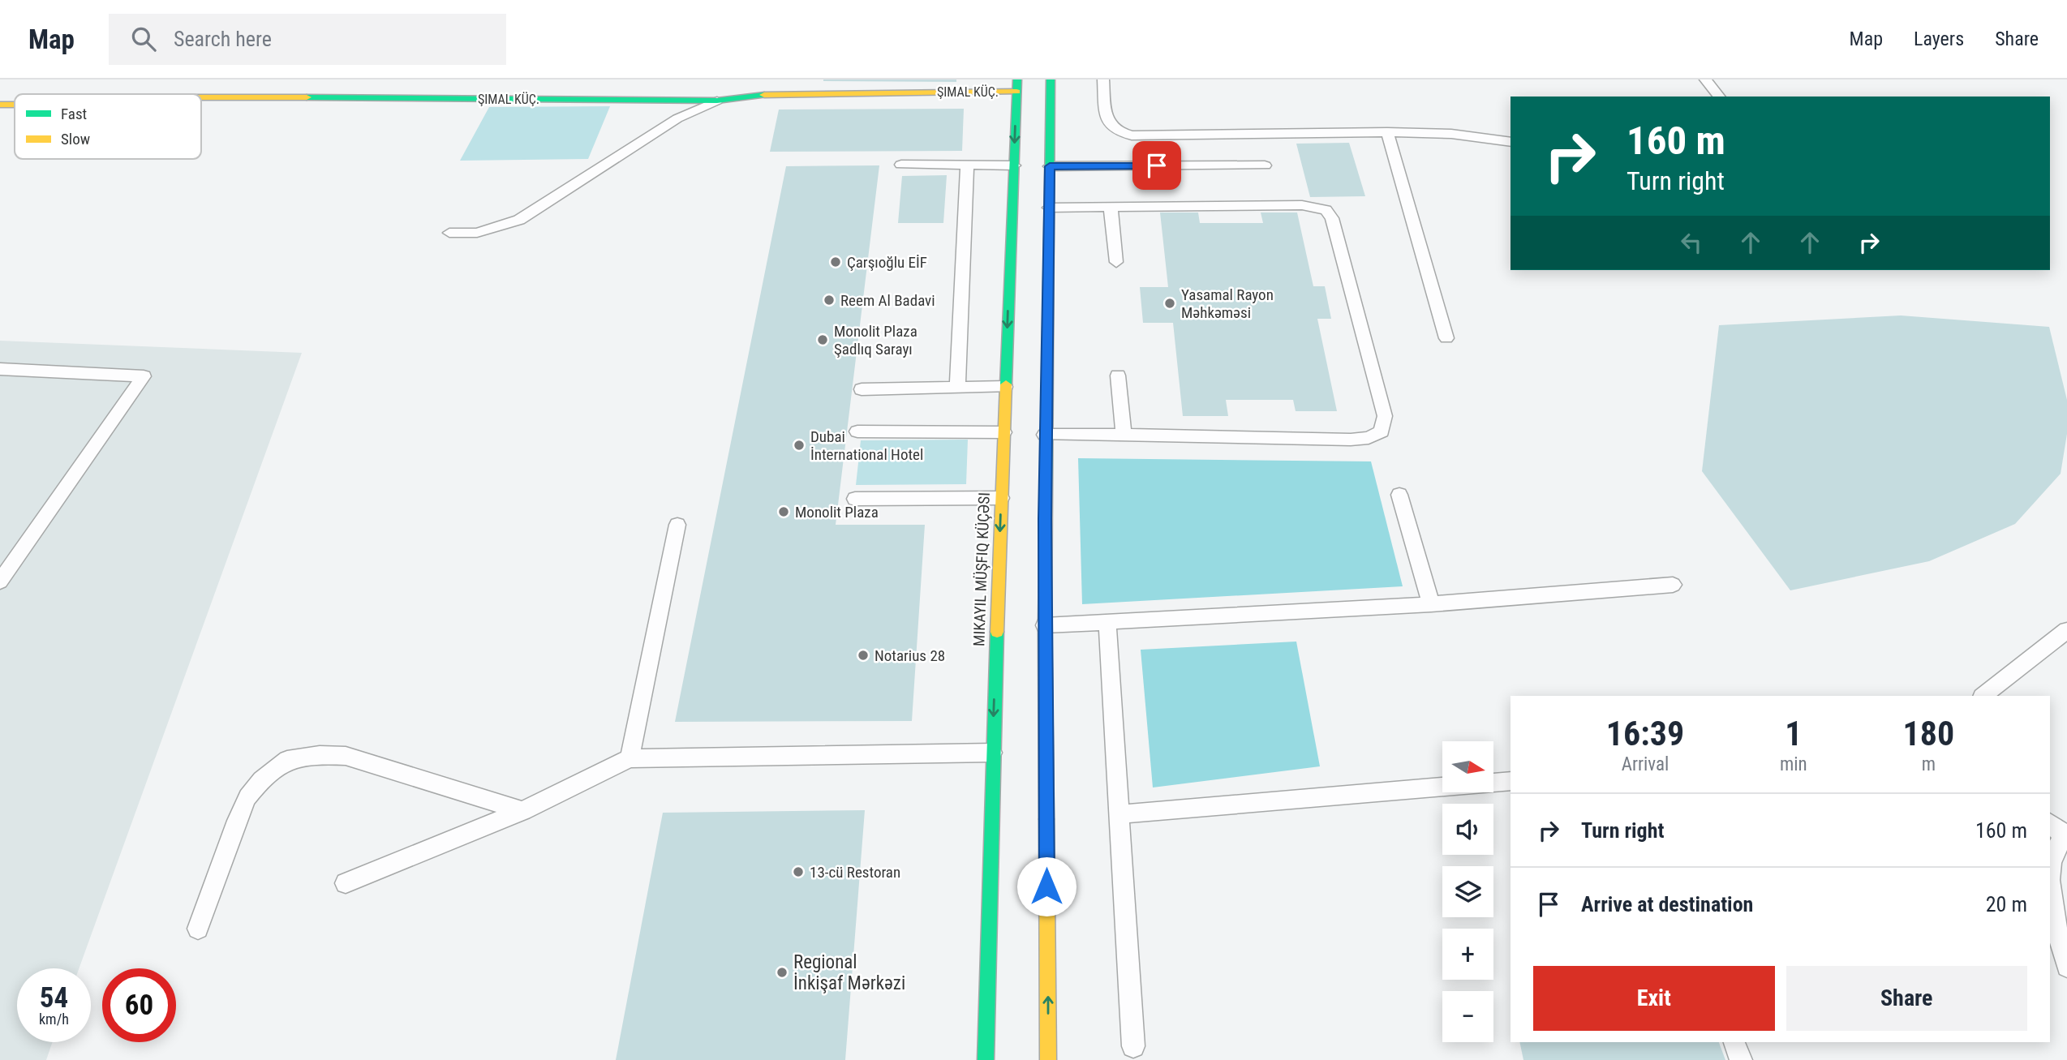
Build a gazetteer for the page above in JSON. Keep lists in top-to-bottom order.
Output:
{
  "streets": {
    "main road": ["ŞIMAL KÜÇ."]
  },
  "places": [
    "Çarşıoğlu EİF",
    "Reem Al Badavi",
    "Yasamal Rayon Məhkəməsi",
    "Monolit Plaza Şadlıq Sarayı",
    "Dubai İnternational Hotel",
    "Monolit Plaza",
    "Notarius 28",
    "13-cü Restoran",
    "Regional İnkişaf Mərkəzi"
  ],
  "legend": ["Fast", "Slow"],
  "north": "right",
  "page": {
    "header": "Map",
    "search": "Search here",
    "nav": ["Map", "Layers", "Share"],
    "turn": ["160 m", "Turn right"],
    "eta": [
      "16:39",
      "Arrival",
      "1",
      "min",
      "180",
      "m"
    ],
    "map_buttons": ["+", "−"],
    "list": [
      {
        "name": "Turn right",
        "value": "160 m"
      },
      {
        "name": "Arrive at destination",
        "value": "20 m"
      }
    ],
    "buttons": ["Exit", "Share"],
    "speed": "54 km/h",
    "limit": "60"
  }
}
